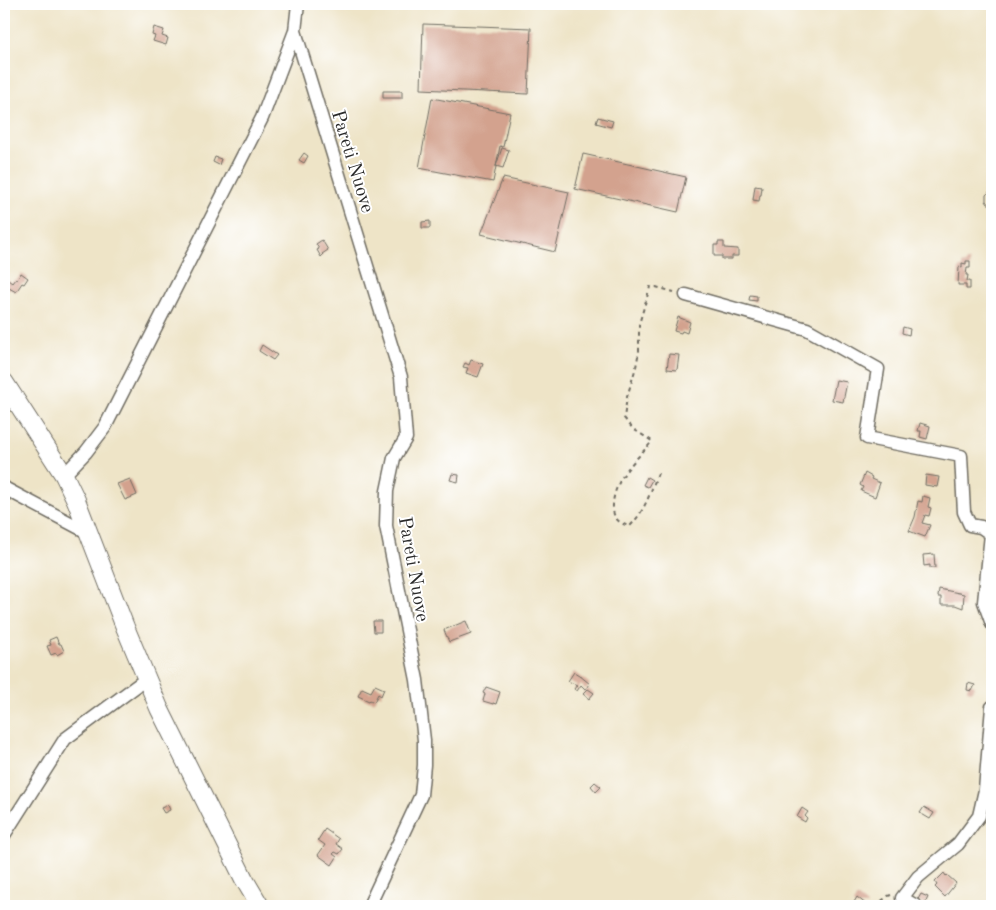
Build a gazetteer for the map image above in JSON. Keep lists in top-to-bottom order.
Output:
{
  "streets": {
    "street": ["Pareti Nuove"]
  }
}
